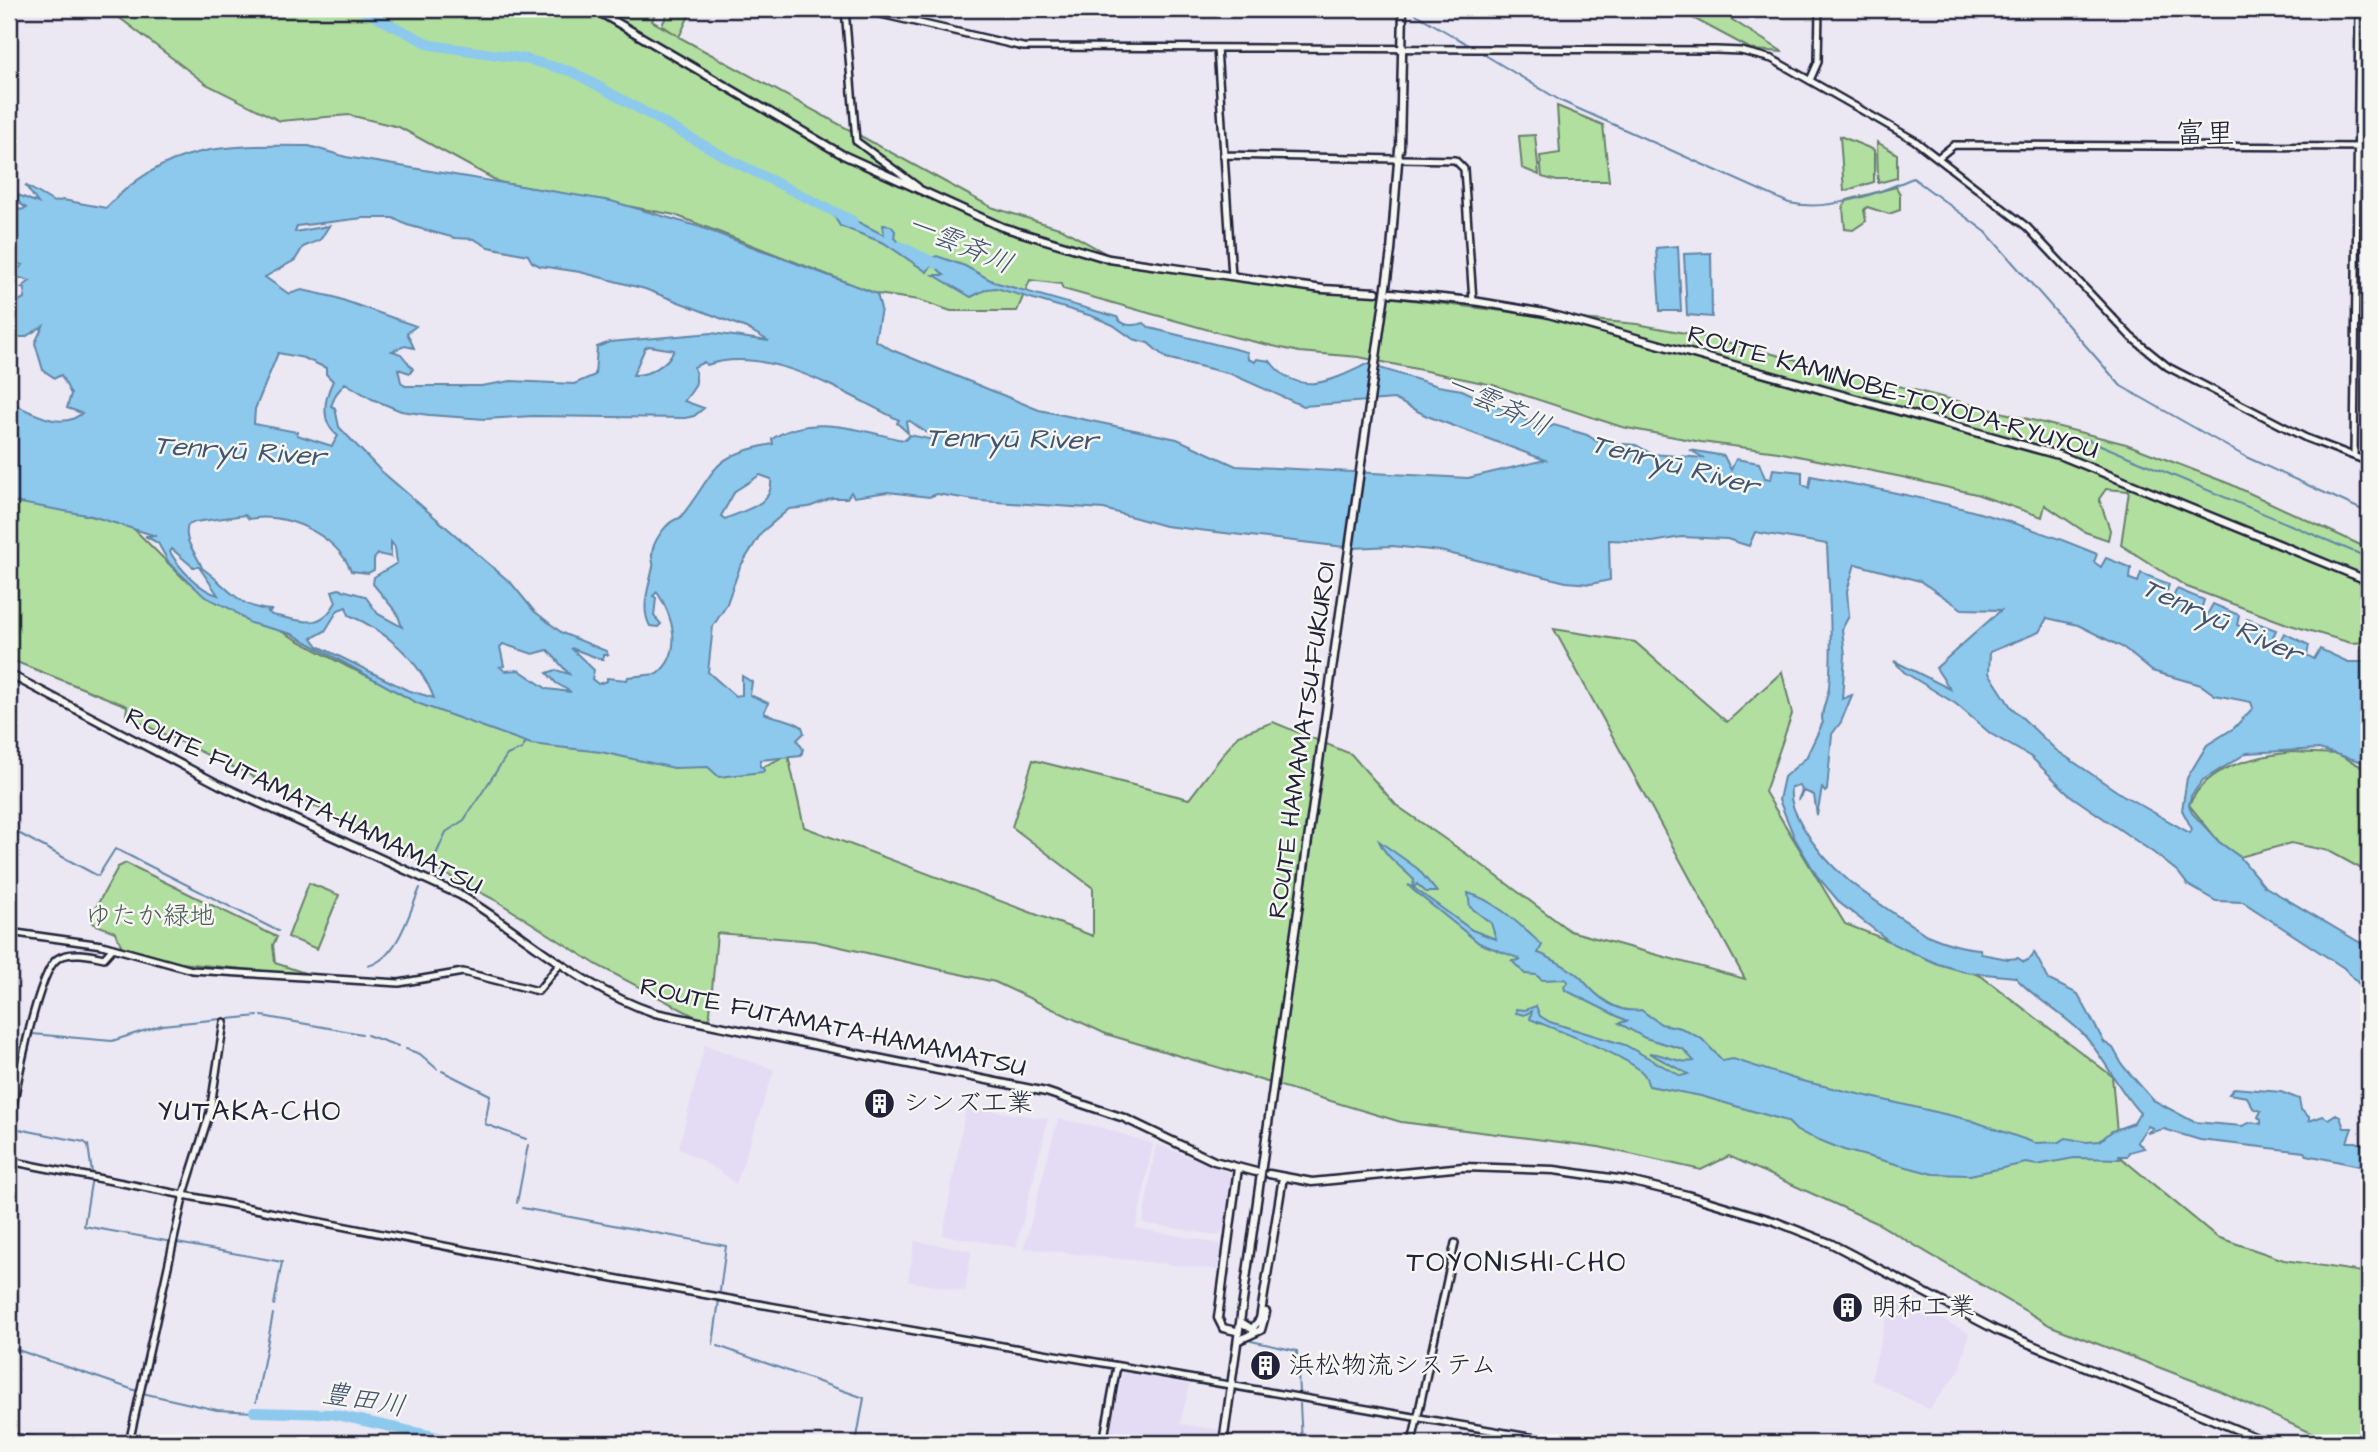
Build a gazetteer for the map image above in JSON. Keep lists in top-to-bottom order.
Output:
{
  "streets": {
    "main road": ["ROUTE KAMINOBE-TOYODA-RYUYOU", "ROUTE HAMAMATSU-FUKUROI", "ROUTE FUTAMATA-HAMAMATSU"]
  },
  "districts": ["富里", "YUTAKA-CHO", "TOYONISHI-CHO"],
  "water": ["一雲斉川", "Tenryū River", "豊田川"],
  "parks": ["ゆたか緑地"],
  "places": {
    "building": ["シンズ工業", "明和工業", "浜松物流システム"]
  }
}
